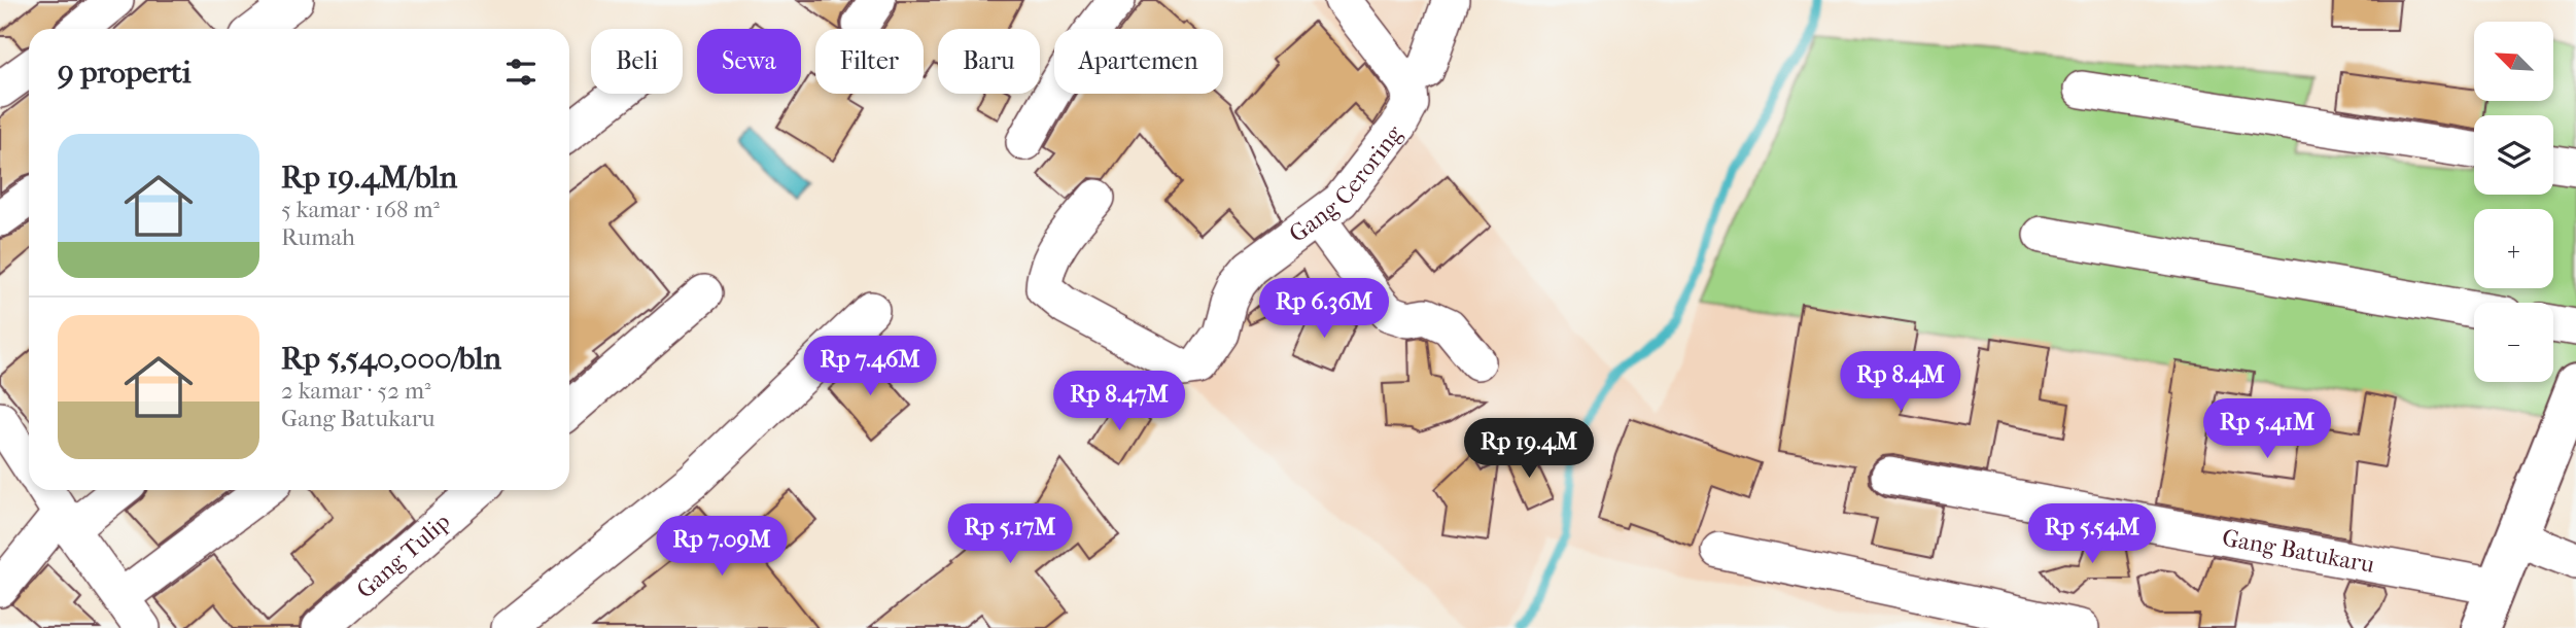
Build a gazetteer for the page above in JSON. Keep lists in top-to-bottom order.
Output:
{
  "streets": {
    "street": ["Gang Ceroring", "Gang Batukaru", "Gang Tulip"]
  },
  "north": "top left",
  "page": {
    "map_buttons": ["+", "−"],
    "chip": [
      "Beli",
      "Sewa",
      "Filter",
      "Baru",
      "Apartemen"
    ],
    "heading": "9 properti",
    "list": [
      {
        "name": "Rp 19.4M/bln",
        "note": "5 kamar · 168 m² · Rumah"
      },
      {
        "name": "Rp 5,540,000/bln",
        "note": "2 kamar · 52 m² · Gang Batukaru"
      }
    ],
    "price": [
      "Rp 6.36M",
      "Rp 7.46M",
      "Rp 8.4M",
      "Rp 8.47M",
      "Rp 5.41M",
      "Rp 19.4M",
      "Rp 5.17M",
      "Rp 5.54M",
      "Rp 7.09M"
    ]
  }
}
